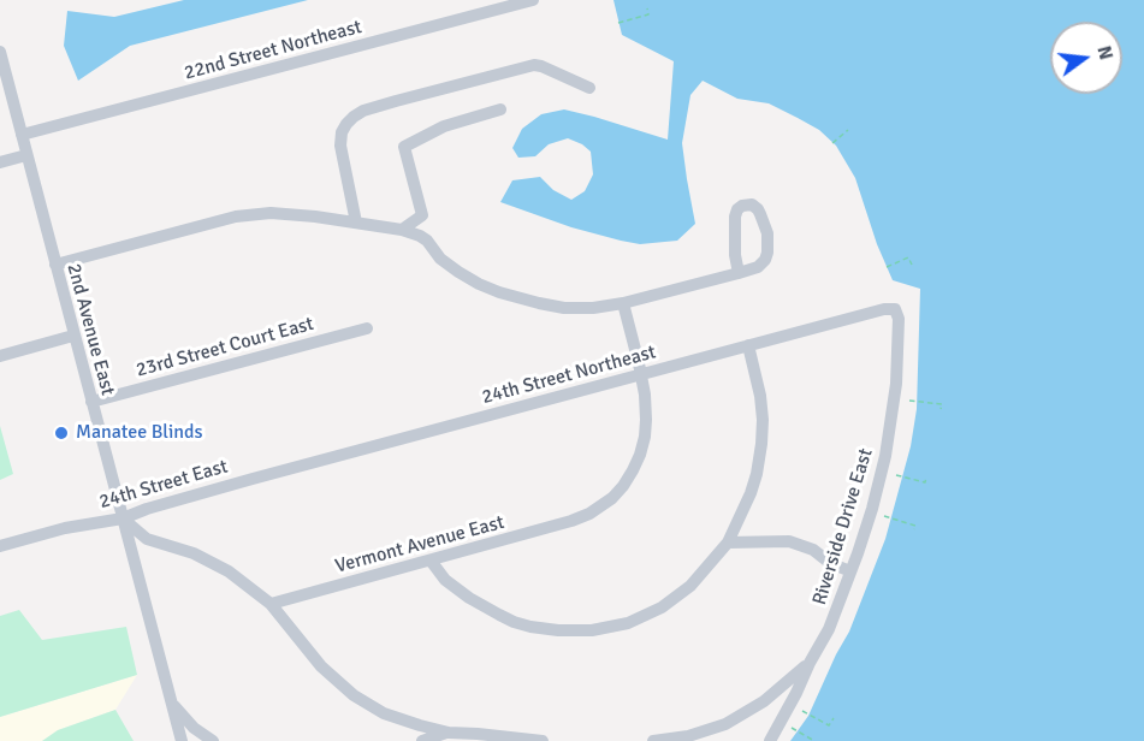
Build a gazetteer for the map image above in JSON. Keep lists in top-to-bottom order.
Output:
{
  "streets": {
    "street": [
      "22nd Street Northeast",
      "2nd Avenue East",
      "23rd Street Court East",
      "24th Street Northeast",
      "24th Street East",
      "Riverside Drive East",
      "Vermont Avenue East"
    ]
  },
  "crossings": [
    ["22nd Street Northeast", "2nd Avenue East"],
    ["2nd Avenue East", "23rd Street Court East"],
    ["2nd Avenue East", "24th Street East"],
    ["24th Street Northeast", "24th Street East"],
    ["24th Street Northeast", "Riverside Drive East"],
    ["24th Street Northeast", "Vermont Avenue East"]
  ],
  "places": ["Manatee Blinds"],
  "north": "right"
}
